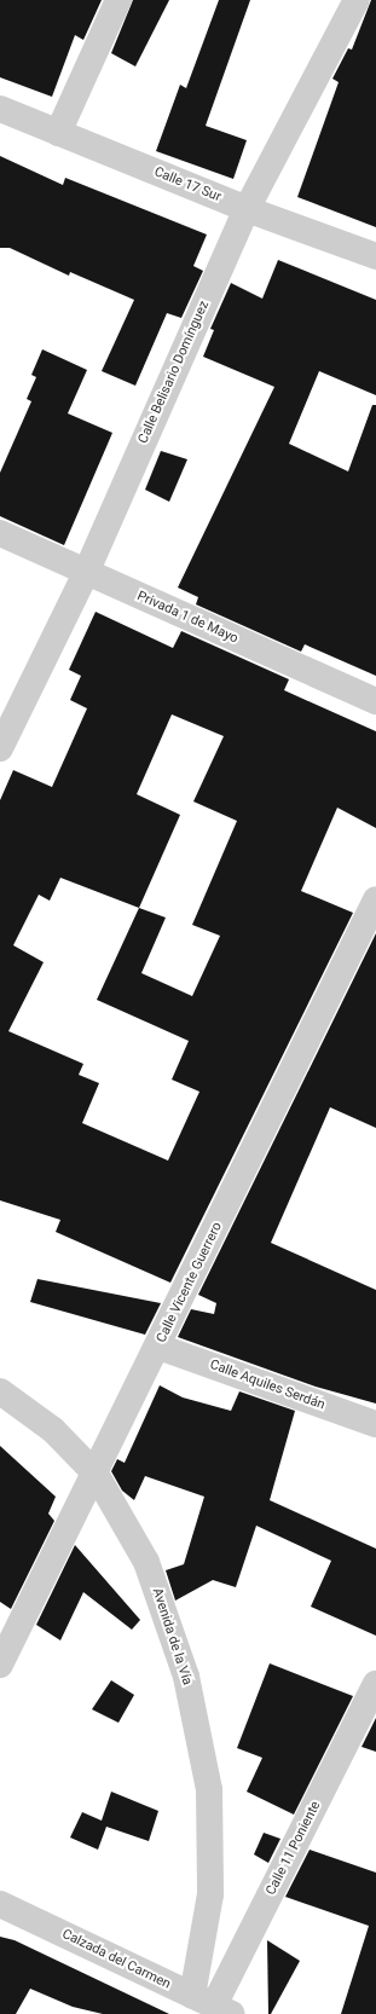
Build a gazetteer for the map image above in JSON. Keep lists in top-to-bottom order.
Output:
{
  "streets": {
    "street": [
      "Calle 17 Sur",
      "Calle Belisario Domínguez",
      "Privada 1 de Mayo",
      "Calle Vicente Guerrero",
      "Calle Aquiles Serdán",
      "Avenida de la Vía",
      "Calle 11 Poniente",
      "Calzada del Carmen"
    ]
  },
  "crossings": [
    ["Calle 17 Sur", "Calle Belisario Domínguez"],
    ["Calle Belisario Domínguez", "Privada 1 de Mayo"],
    ["Calle Vicente Guerrero", "Calle Aquiles Serdán"],
    ["Calle Vicente Guerrero", "Avenida de la Vía"],
    ["Avenida de la Vía", "Calle 11 Poniente"],
    ["Avenida de la Vía", "Calzada del Carmen"],
    ["Calle 11 Poniente", "Calzada del Carmen"]
  ]
}
